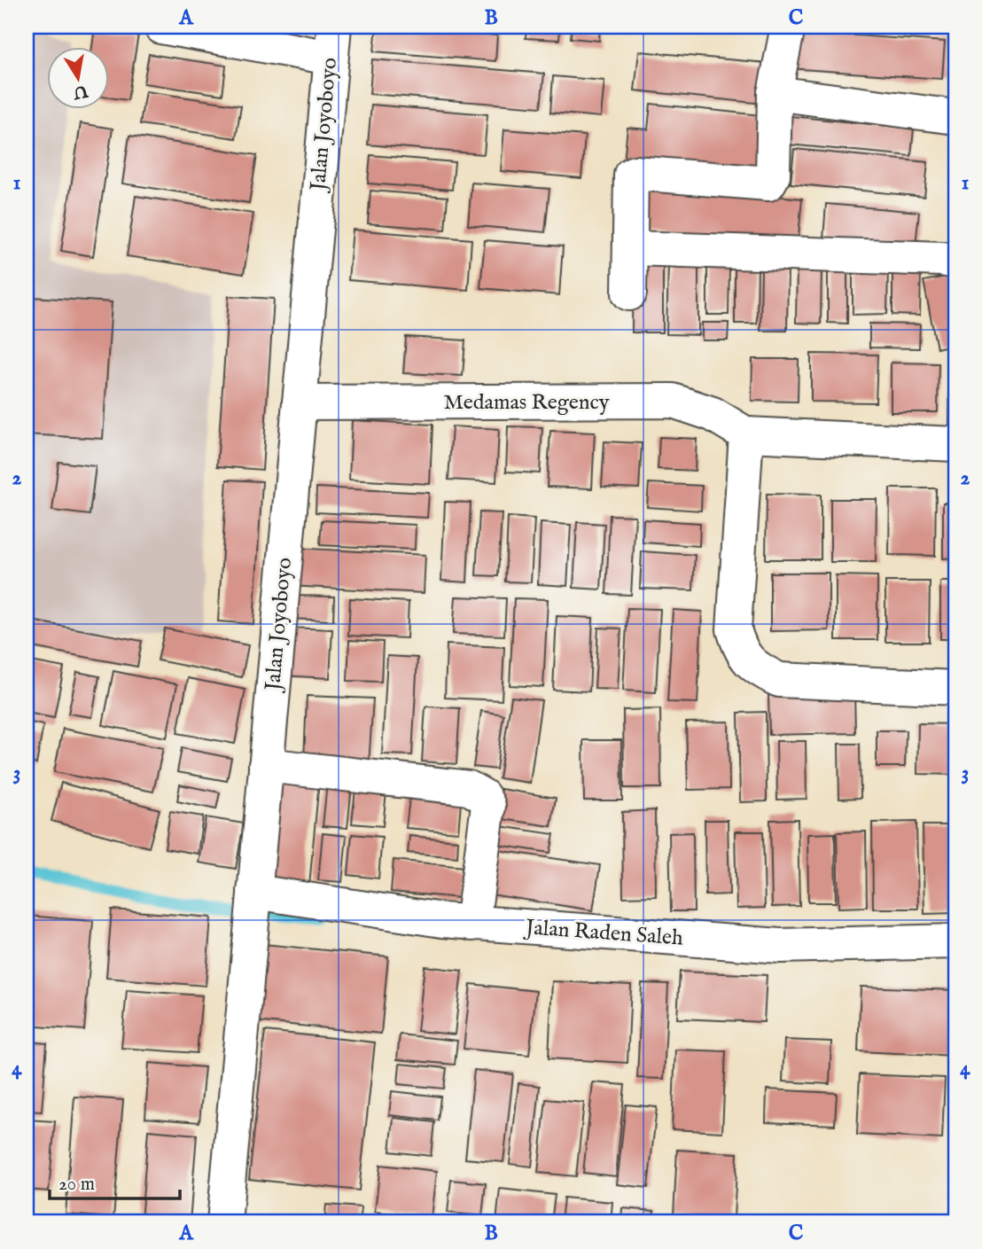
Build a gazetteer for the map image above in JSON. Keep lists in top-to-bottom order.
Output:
{
  "streets": {
    "street": ["Jalan Joyoboyo", "Medamas Regency", "Jalan Raden Saleh"]
  },
  "crossings": [
    ["Jalan Joyoboyo", "Medamas Regency"],
    ["Jalan Joyoboyo", "Jalan Raden Saleh"]
  ],
  "scale_bar": "20 m",
  "north": "bottom",
  "grid": {
    "columns": ["A", "B", "C"],
    "rows": [
      "1",
      "2",
      "3",
      "4"
    ]
  }
}
